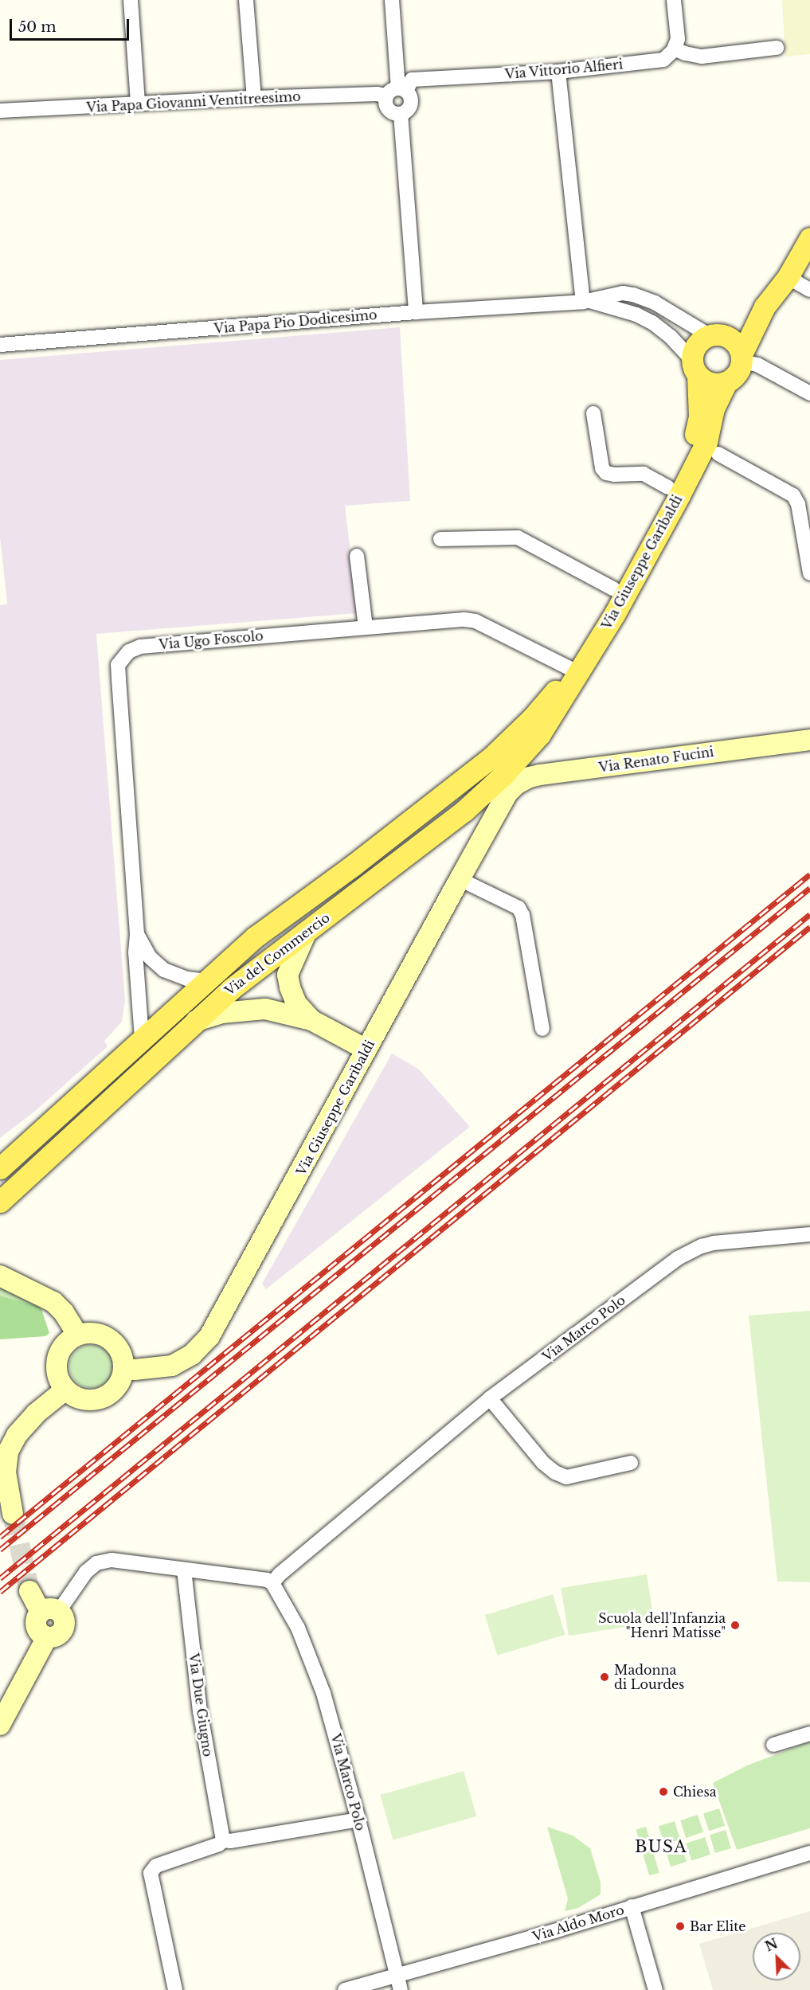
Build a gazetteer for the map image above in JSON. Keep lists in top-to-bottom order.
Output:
{
  "streets": {
    "main road": ["Via Giuseppe Garibaldi", "Via del Commercio"],
    "street": [
      "Via Vittorio Alfieri",
      "Via Papa Giovanni Ventitreesimo",
      "Via Papa Pio Dodicesimo",
      "Via Ugo Foscolo",
      "Via Renato Fucini",
      "Via Marco Polo",
      "Via Due Giugno",
      "Via Aldo Moro"
    ]
  },
  "crossings": [
    ["Via Vittorio Alfieri", "Via Papa Giovanni Ventitreesimo"],
    ["Via Papa Pio Dodicesimo", "Via Giuseppe Garibaldi"],
    ["Via Giuseppe Garibaldi", "Via Ugo Foscolo"],
    ["Via Giuseppe Garibaldi", "Via Renato Fucini"],
    ["Via Giuseppe Garibaldi", "Via del Commercio"],
    ["Via Ugo Foscolo", "Via del Commercio"],
    ["Via Marco Polo", "Via Aldo Moro"]
  ],
  "districts": ["BUSA"],
  "places": [
    "Scuola dell'Infanzia \"Henri Matisse\"",
    "Madonna di Lourdes",
    "Chiesa",
    "Bar Elite"
  ],
  "scale_bar": "50 m",
  "north": "top left"
}
